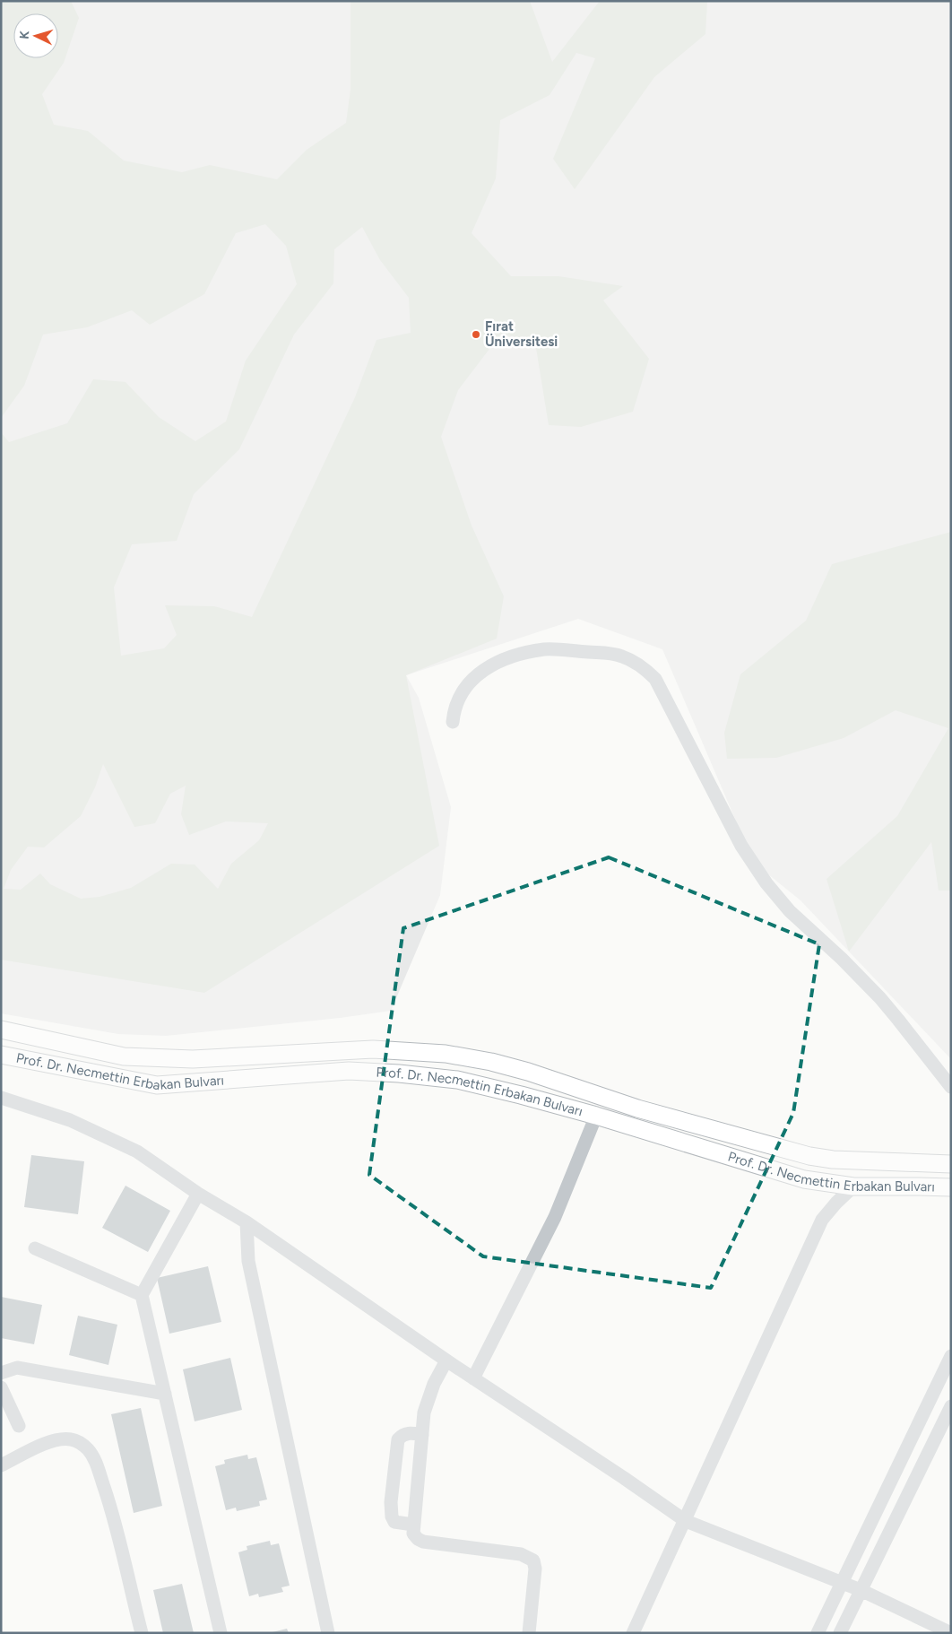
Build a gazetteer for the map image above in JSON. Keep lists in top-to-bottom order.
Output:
{
  "streets": {
    "main road": ["Prof. Dr. Necmettin Erbakan Bulvarı"]
  },
  "places": ["Fırat Üniversitesi"],
  "north": "left"
}
